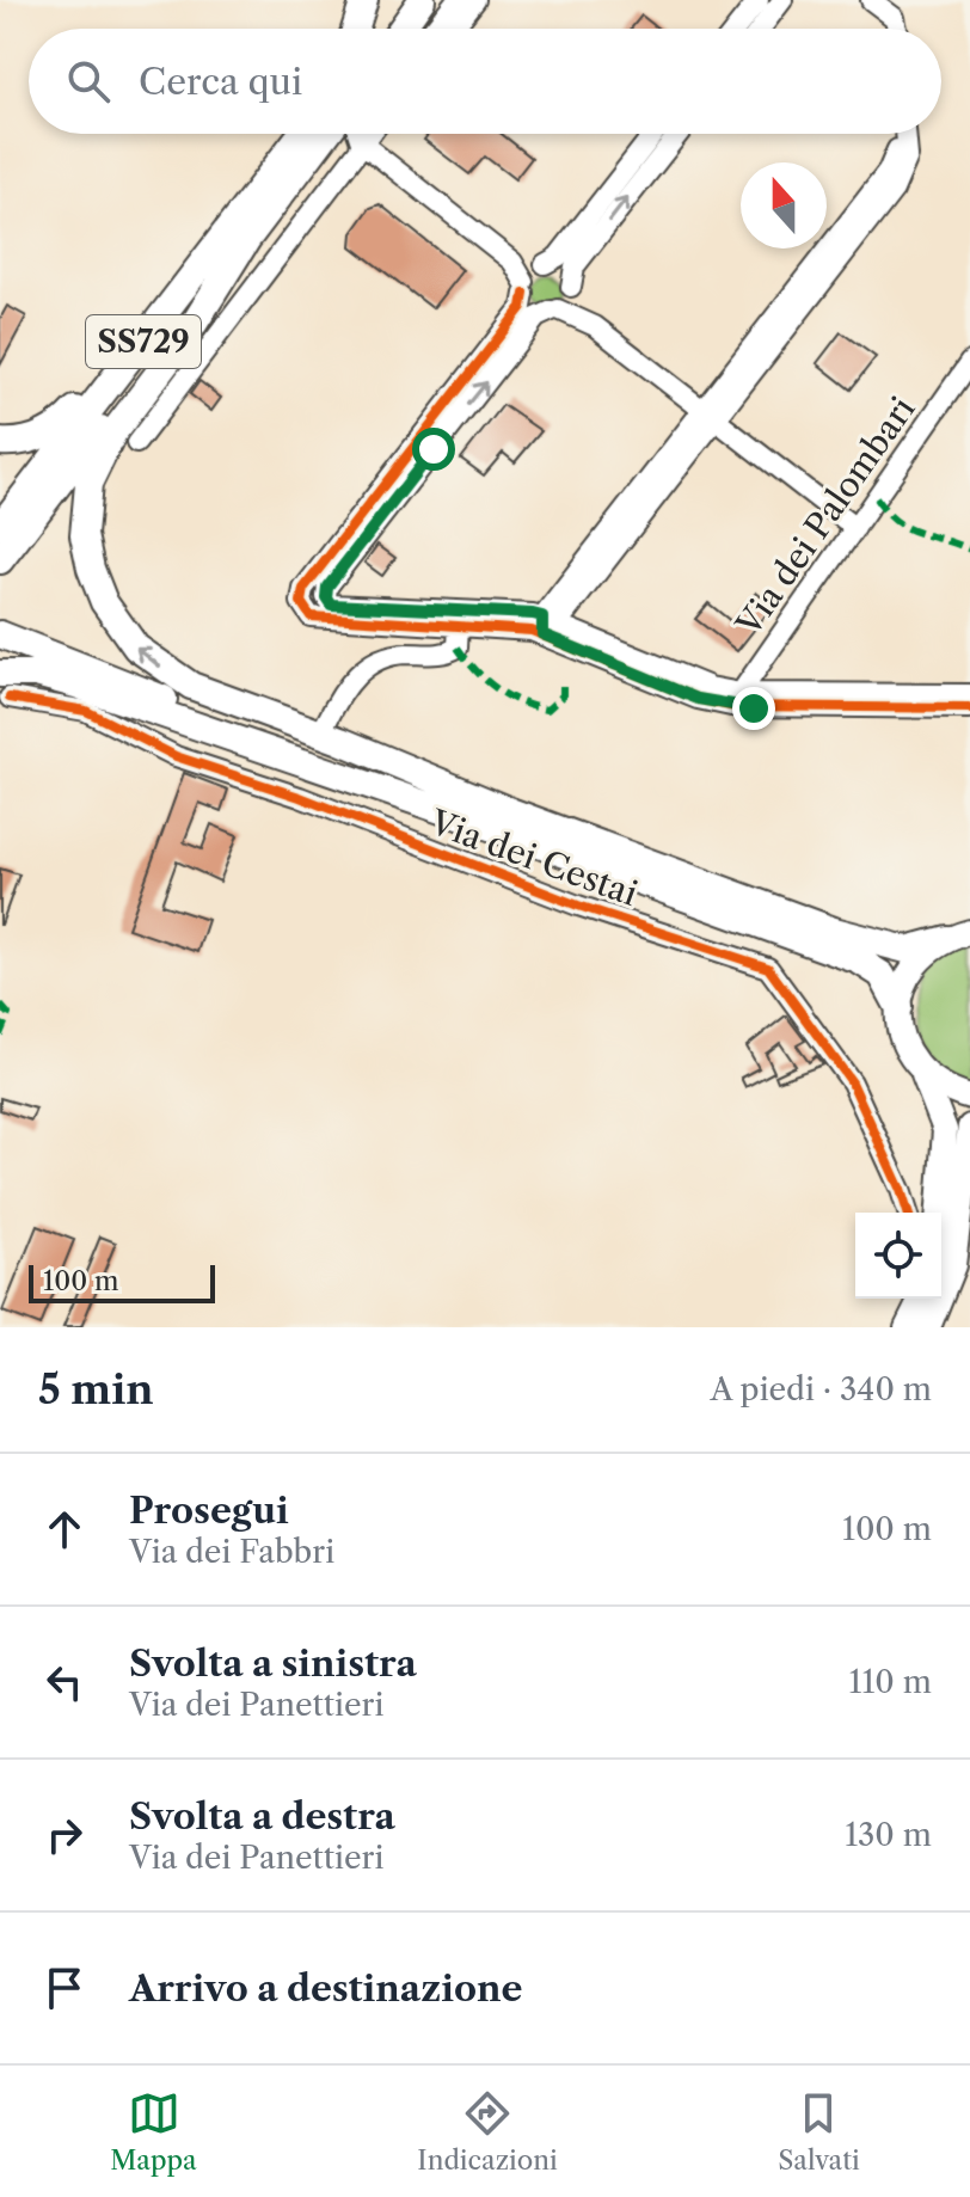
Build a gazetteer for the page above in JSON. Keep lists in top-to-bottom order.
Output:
{
  "streets": {
    "highway": ["SS729"],
    "street": ["Via dei Palombari", "Via dei Cestai"]
  },
  "scale_bar": "100 m",
  "north": "top",
  "page": {
    "search": "Cerca qui",
    "scale": "100 m",
    "heading": ["5 min", "A piedi · 340 m"],
    "list": [
      ["Prosegui", "Via dei Fabbri", "100 m"],
      ["Svolta a sinistra", "Via dei Panettieri", "110 m"],
      ["Svolta a destra", "Via dei Panettieri", "130 m"],
      "Arrivo a destinazione"
    ],
    "nav": ["Mappa", "Indicazioni", "Salvati"]
  }
}
